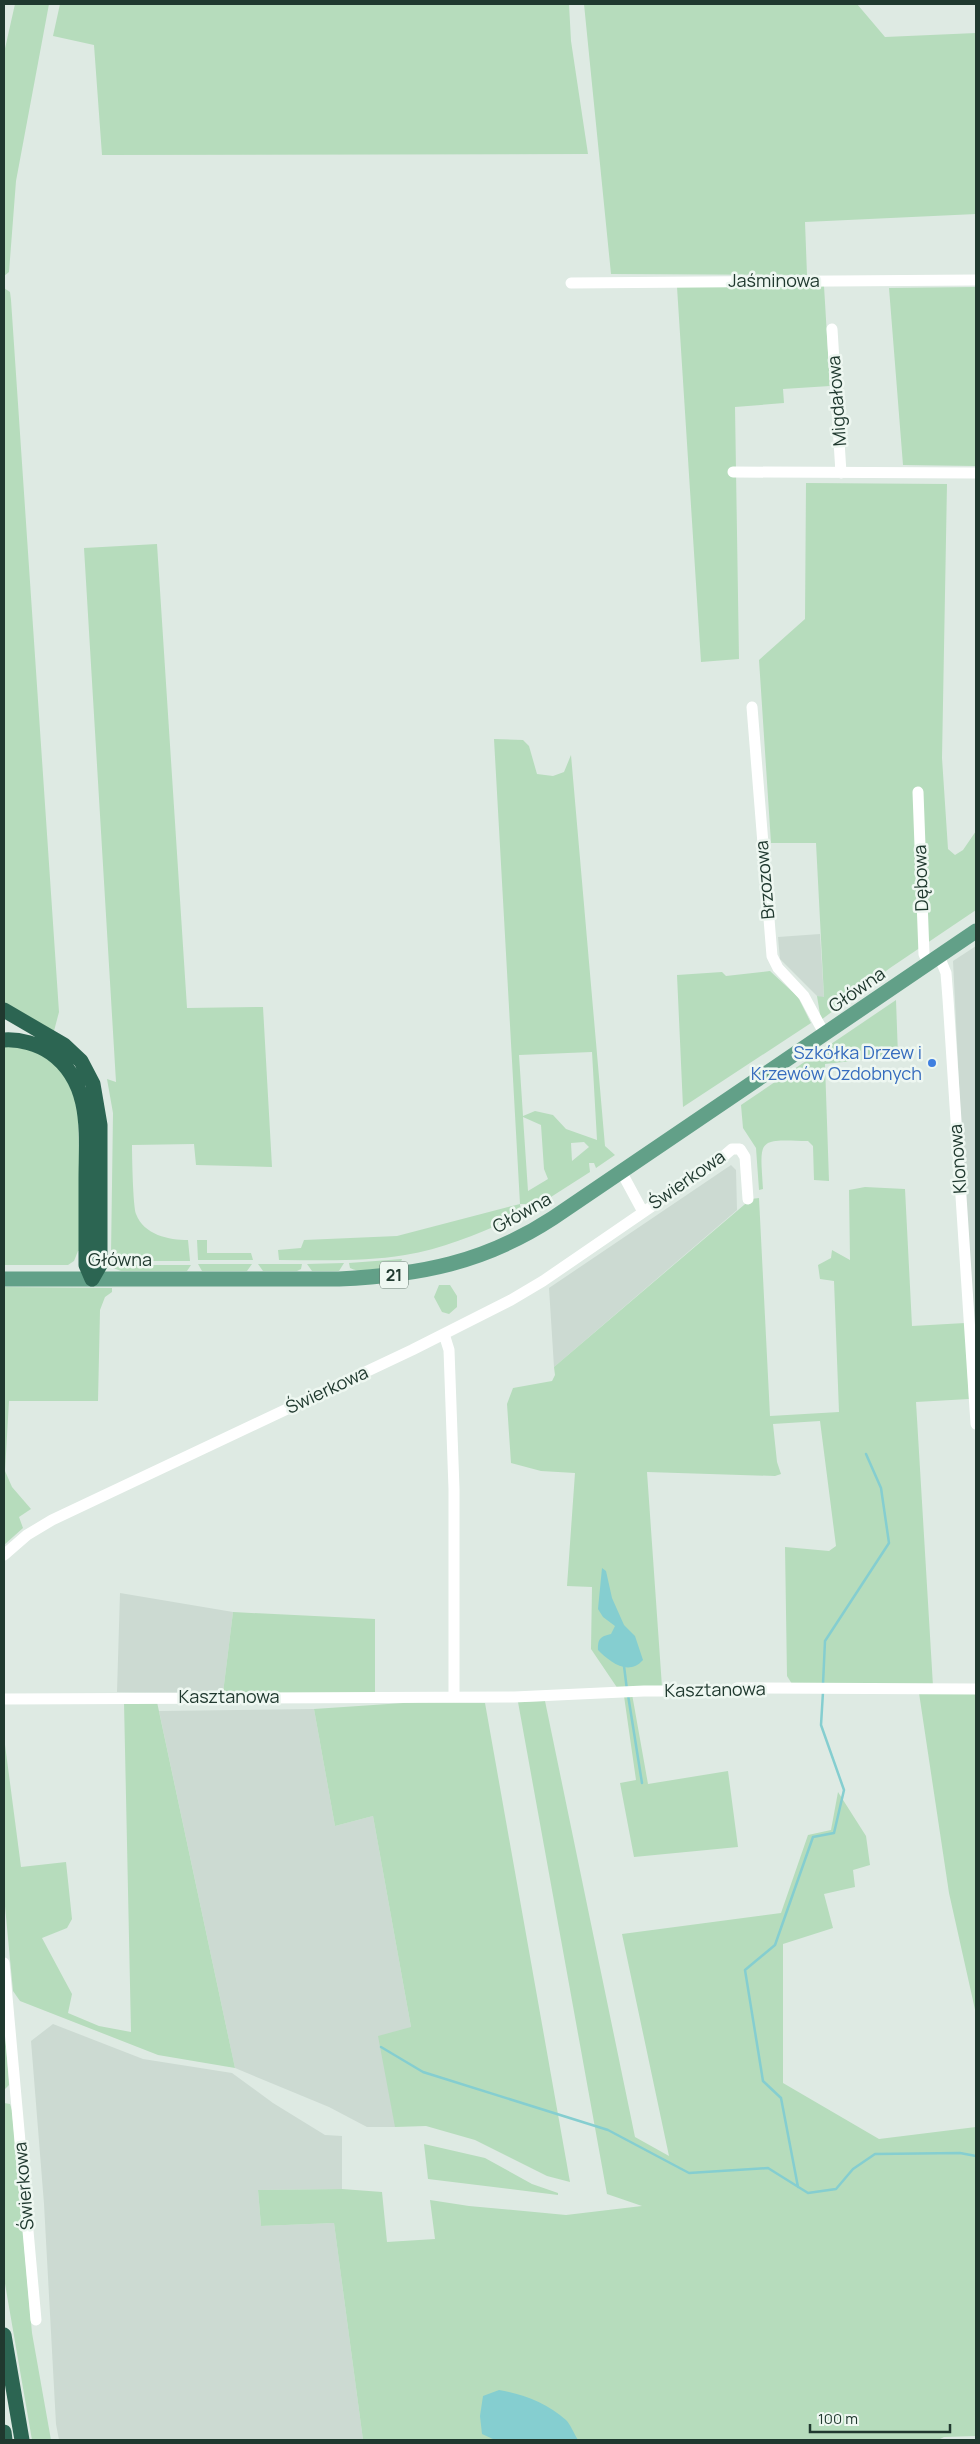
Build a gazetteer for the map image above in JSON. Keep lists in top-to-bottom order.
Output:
{
  "streets": {
    "main road": ["Główna", "21"],
    "street": [
      "Jaśminowa",
      "Migdałowa",
      "Dębowa",
      "Brzozowa",
      "Klonowa",
      "Świerkowa",
      "Kasztanowa"
    ]
  },
  "crossings": [
    ["Dębowa", "Główna"],
    ["Dębowa", "Klonowa"],
    ["Brzozowa", "Główna"],
    ["Główna", "Klonowa"],
    ["Główna", "Świerkowa"]
  ],
  "places": ["Szkółka Drzew i Krzewów Ozdobnych"],
  "scale_bar": "100 m"
}
